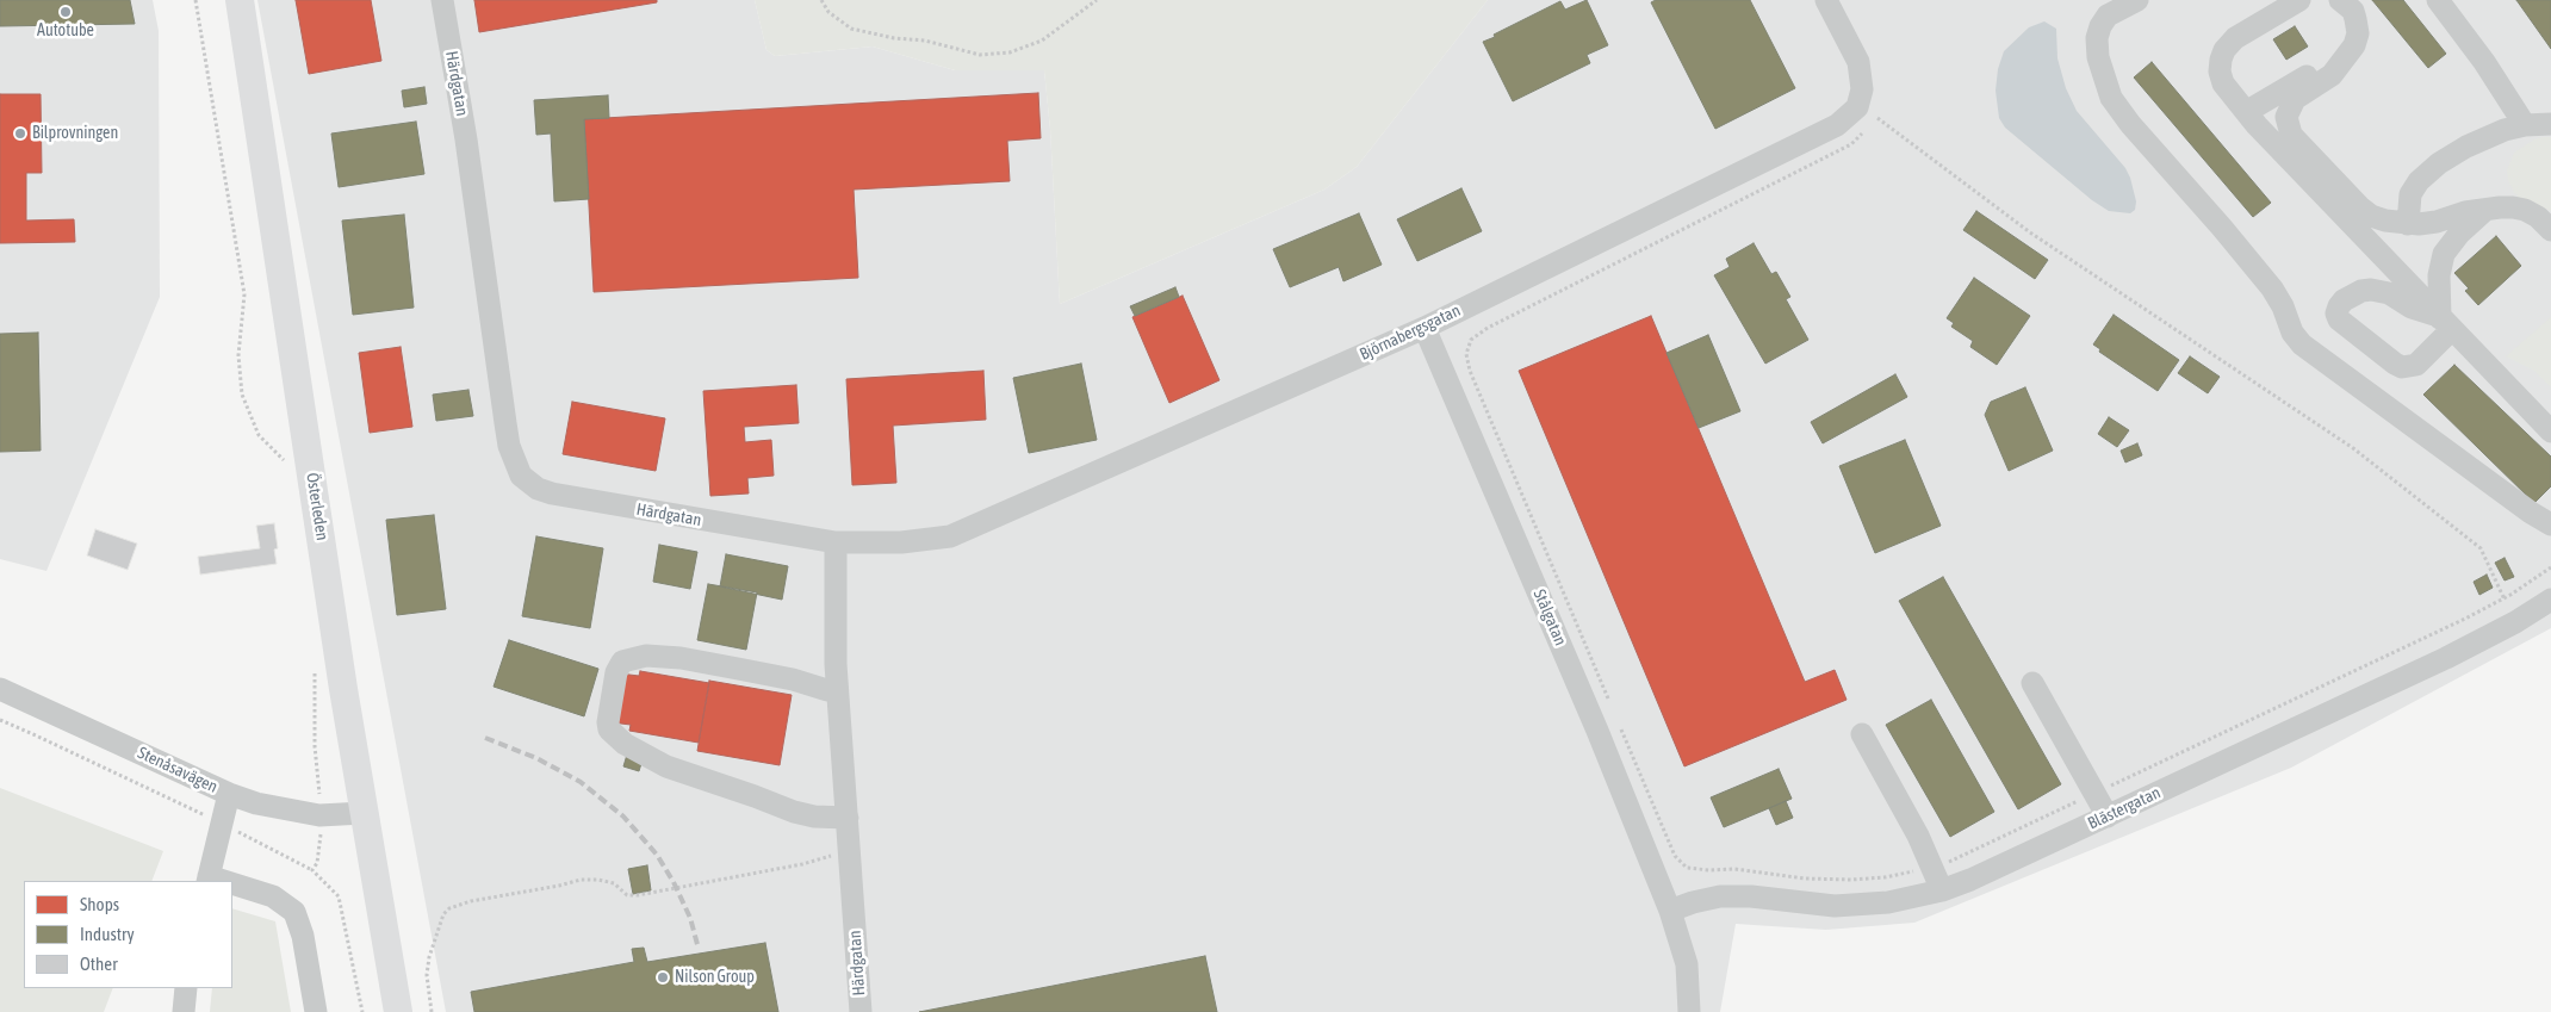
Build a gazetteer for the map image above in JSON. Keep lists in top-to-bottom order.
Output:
{
  "streets": {
    "main road": ["Österleden"],
    "street": [
      "Härdgatan",
      "Björnabergsgatan",
      "Stålgatan",
      "Stenåsavägen",
      "Blästergatan"
    ]
  },
  "crossings": [
    ["Härdgatan", "Björnabergsgatan"],
    ["Björnabergsgatan", "Stålgatan"],
    ["Österleden", "Stenåsavägen"],
    ["Stålgatan", "Blästergatan"]
  ],
  "places": ["Autotube", "Bilprovningen", "Nilson Group"],
  "legend": ["Shops", "Industry", "Other"]
}
